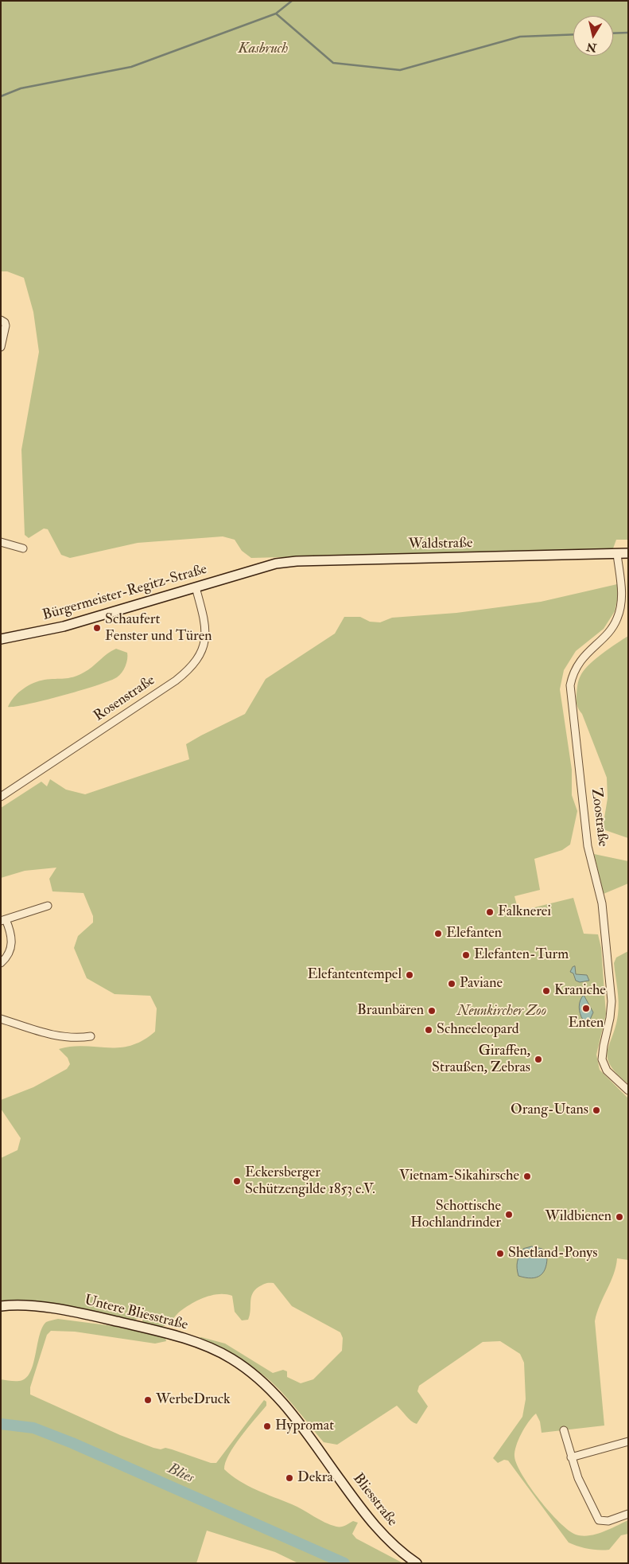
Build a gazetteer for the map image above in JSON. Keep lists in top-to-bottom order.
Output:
{
  "streets": {
    "street": [
      "Waldstraße",
      "Bürgermeister-Regitz-Straße",
      "Rosenstraße",
      "Zoostraße",
      "Untere Bliesstraße",
      "Bliesstraße"
    ]
  },
  "crossings": [
    ["Waldstraße", "Bürgermeister-Regitz-Straße"],
    ["Waldstraße", "Zoostraße"],
    ["Bürgermeister-Regitz-Straße", "Rosenstraße"],
    ["Untere Bliesstraße", "Bliesstraße"]
  ],
  "water": ["Blies"],
  "parks": ["Kasbruch", "Neunkircher Zoo"],
  "places": [
    "Schaufert Fenster und Türen",
    "Falknerei",
    "Elefanten",
    "Elefanten-Turm",
    "Elefantentempel",
    "Paviane",
    "Kraniche",
    "Enten",
    "Braunbären",
    "Schneeleopard",
    "Giraffen, Straußen, Zebras",
    "Orang-Utans",
    "Vietnam-Sikahirsche",
    "Eckersberger Schützengilde 1853 e.V.",
    "Schottische Hochlandrinder",
    "Wildbienen",
    "Shetland-Ponys",
    "WerbeDruck",
    "Hypromat",
    "Dekra"
  ],
  "north": "bottom"
}
